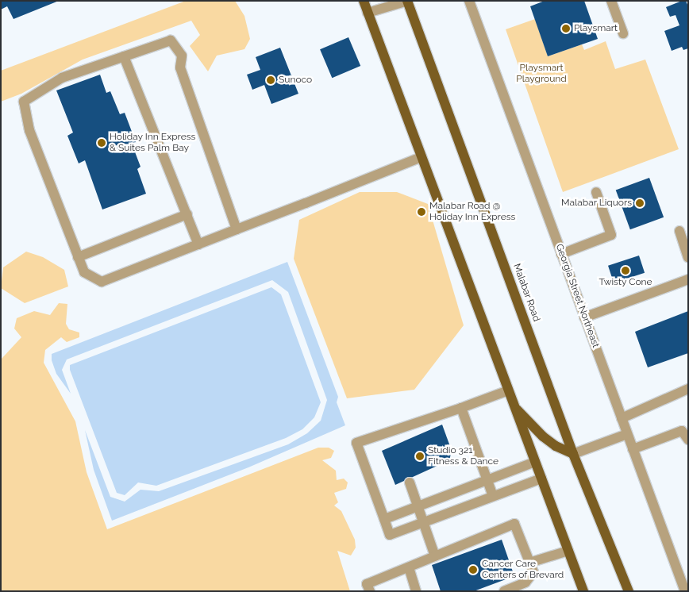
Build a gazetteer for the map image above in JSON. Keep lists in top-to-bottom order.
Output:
{
  "streets": {
    "main road": ["Malabar Road"],
    "street": ["Georgia Street Northeast"]
  },
  "parks": ["Playsmart Playground"],
  "places": [
    "Playsmart",
    "Sunoco",
    "Holiday Inn Express & Suites Palm Bay",
    "Malabar Liquors",
    "Malabar Road @ Holiday Inn Express",
    "Twisty Cone",
    "Studio 321 Fitness & Dance",
    "Cancer Care Centers of Brevard"
  ]
}
